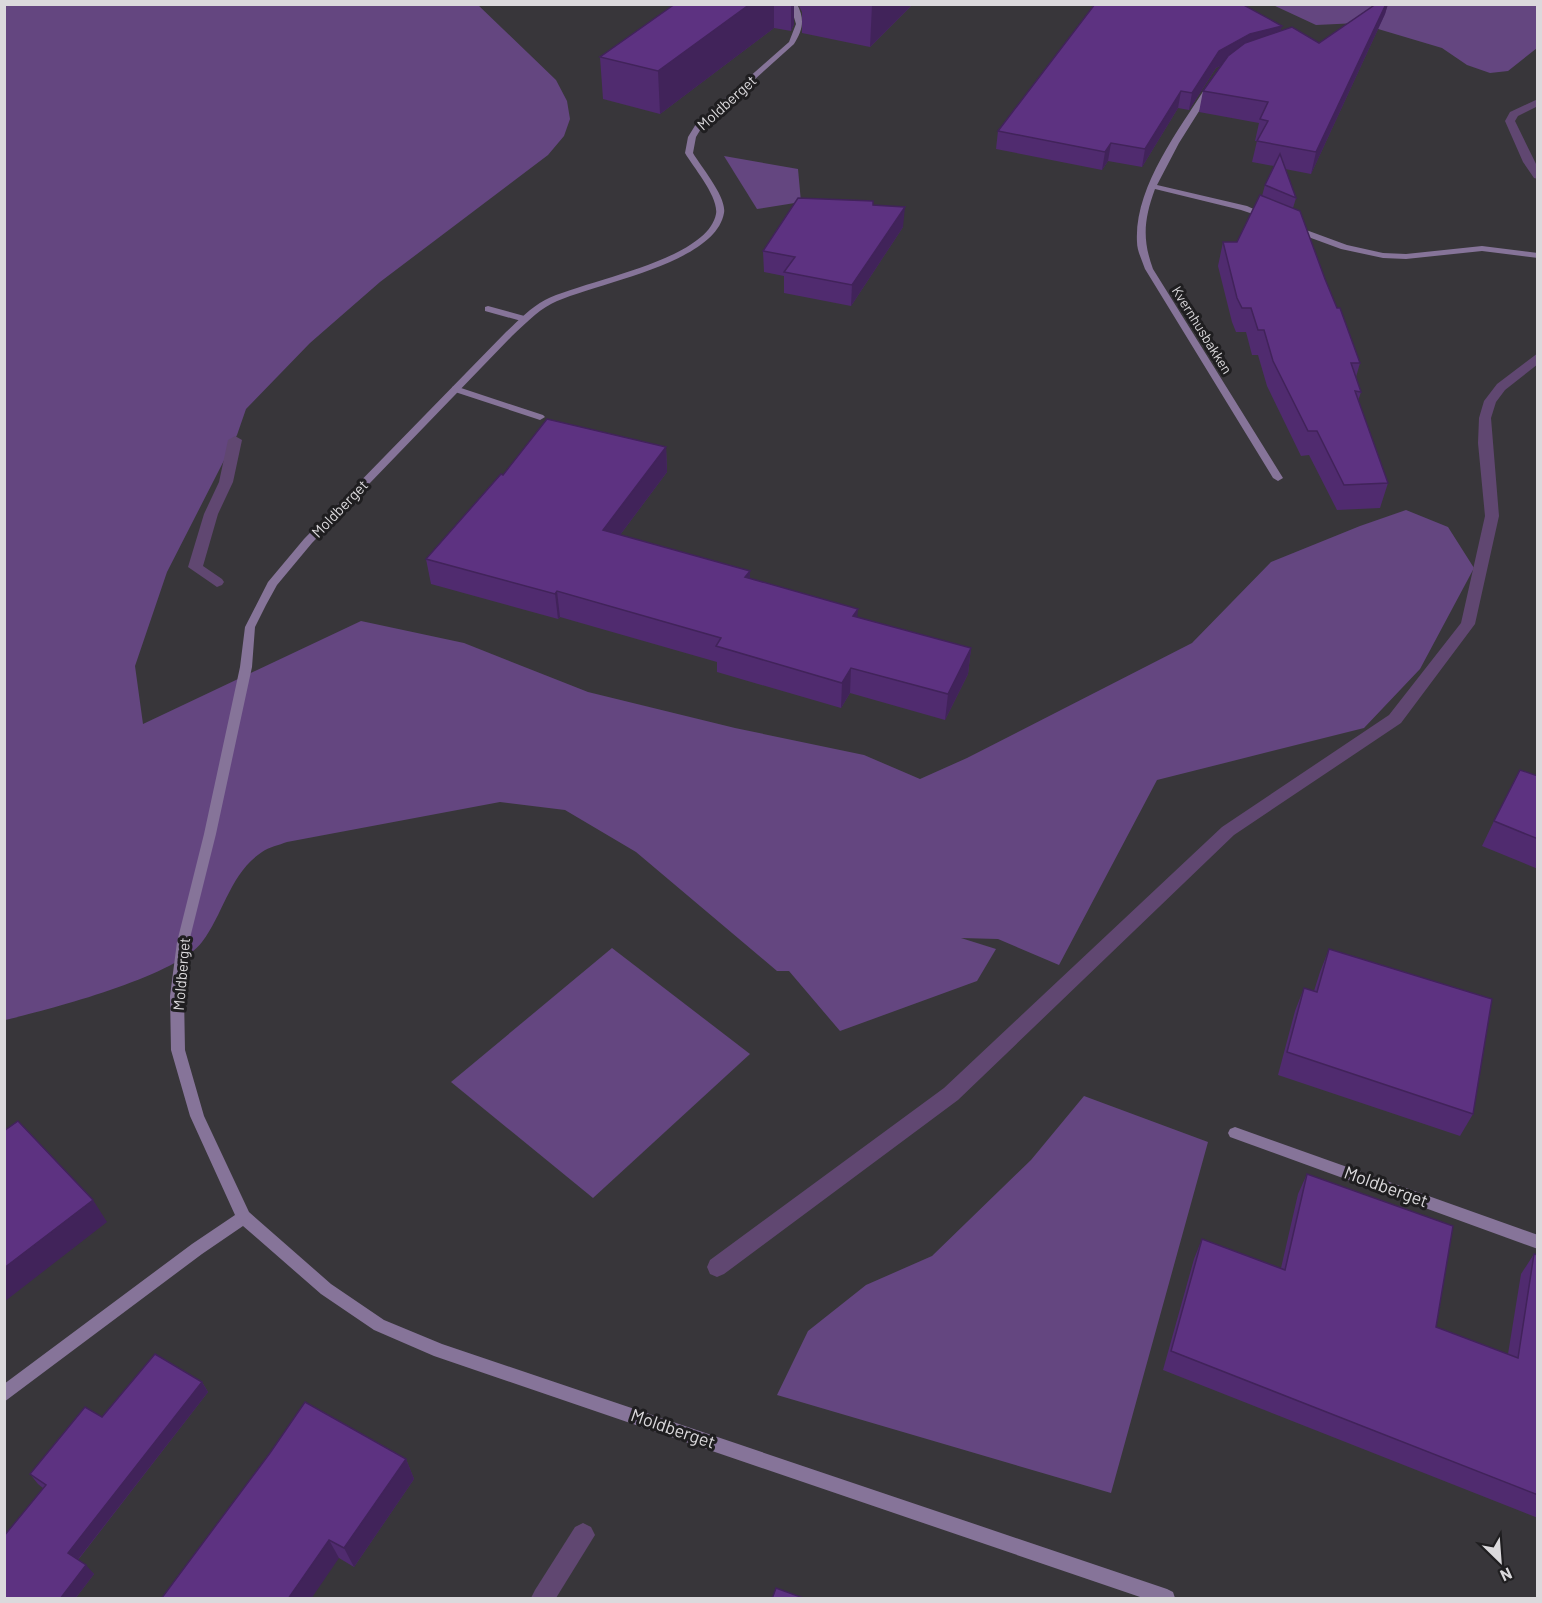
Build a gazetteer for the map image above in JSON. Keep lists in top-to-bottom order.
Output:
{
  "streets": {
    "street": ["Moldberget", "Kvernhusbakken"]
  },
  "north": "bottom right"
}
